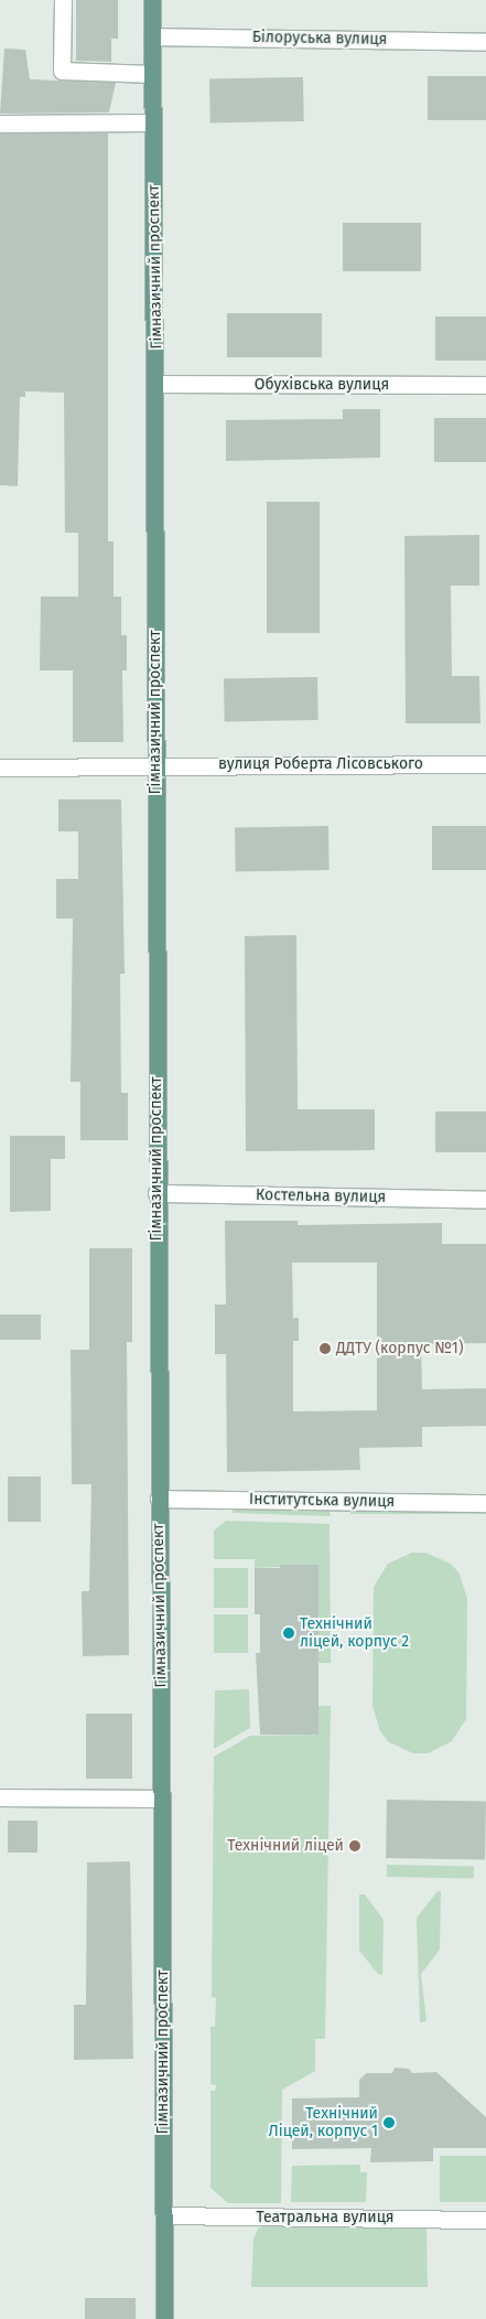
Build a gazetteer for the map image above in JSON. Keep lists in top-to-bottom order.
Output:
{
  "streets": {
    "main road": ["Гімназичний проспект"],
    "street": [
      "Білоруська вулиця",
      "Обухівська вулиця",
      "вулиця Роберта Лісовського",
      "Костельна вулиця",
      "Інститутська вулиця",
      "Театральна вулиця"
    ]
  },
  "crossings": [
    ["Білоруська вулиця", "Гімназичний проспект"],
    ["Гімназичний проспект", "Обухівська вулиця"],
    ["Гімназичний проспект", "вулиця Роберта Лісовського"],
    ["Гімназичний проспект", "Костельна вулиця"],
    ["Гімназичний проспект", "Інститутська вулиця"],
    ["Гімназичний проспект", "Театральна вулиця"]
  ],
  "places": [
    "ДДТУ (корпус №1)",
    "Технічний ліцей, корпус 2",
    "Технічний ліцей",
    "Технічний Ліцей, корпус 1"
  ]
}
